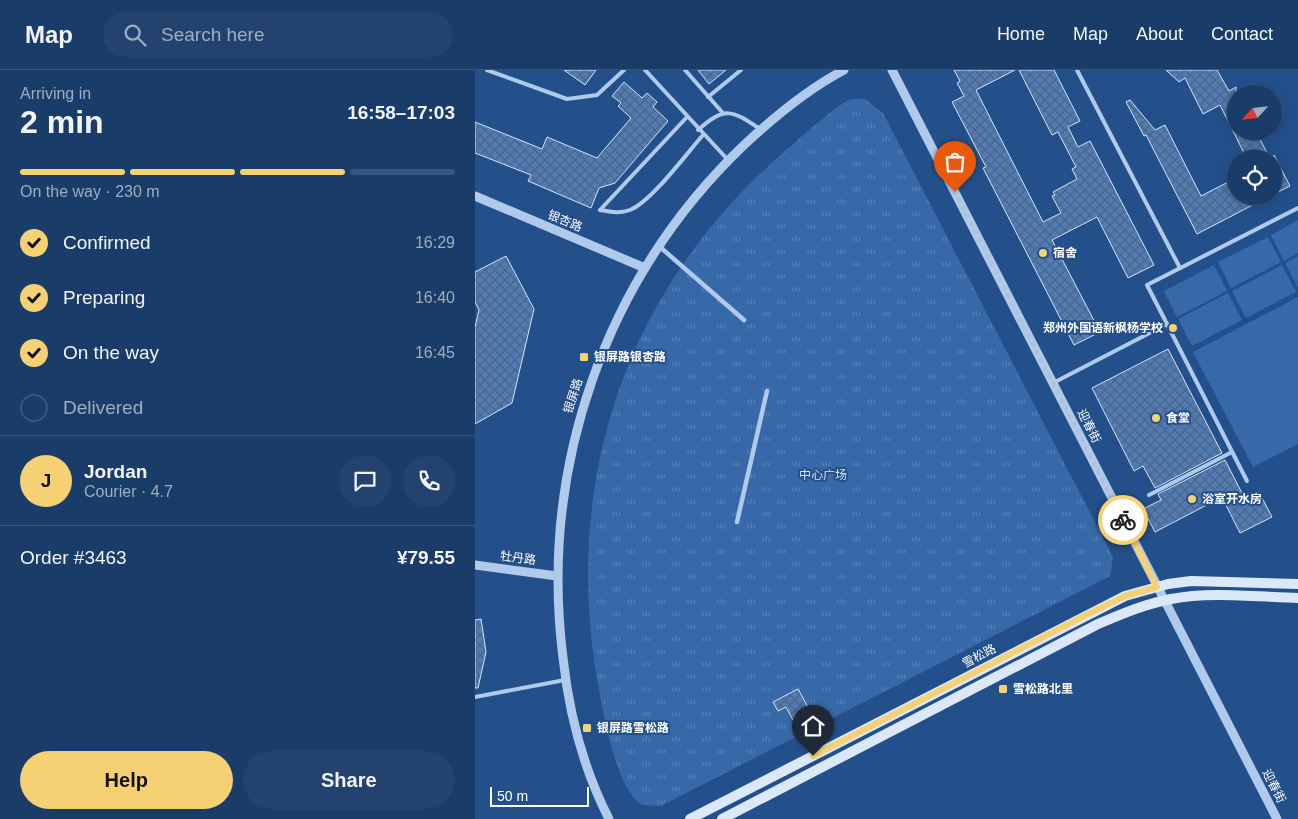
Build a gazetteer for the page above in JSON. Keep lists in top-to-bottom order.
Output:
{
  "streets": {
    "main road": ["雪松路"],
    "street": [
      "银杏路",
      "银屏路",
      "迎春街",
      "牡丹路"
    ]
  },
  "crossings": [
    ["银杏路", "银屏路"],
    ["银屏路", "牡丹路"],
    ["迎春街", "雪松路"]
  ],
  "parks": ["中心广场"],
  "places": {
    "other": [
      "宿舍",
      "郑州外国语新枫杨学校",
      "食堂",
      "浴室开水房"
    ],
    "transit": ["银屏路银杏路", "雪松路北里", "银屏路雪松路"]
  },
  "scale_bar": "50 m",
  "north": "bottom left",
  "page": {
    "header": "Map",
    "search": "Search here",
    "nav": [
      "Home",
      "Map",
      "About",
      "Contact"
    ],
    "heading": ["2 min", "Arriving in", "16:58–17:03"],
    "panel": [
      "Jordan",
      "Courier · 4.7",
      "Order #3463",
      "¥79.55"
    ],
    "bar": "On the way · 230 m",
    "list": [
      ["Confirmed", "16:29"],
      ["Preparing", "16:40"],
      ["On the way", "16:45"],
      "Delivered"
    ],
    "round": "J",
    "buttons": ["Help", "Share"],
    "scale": "50 m"
  }
}
